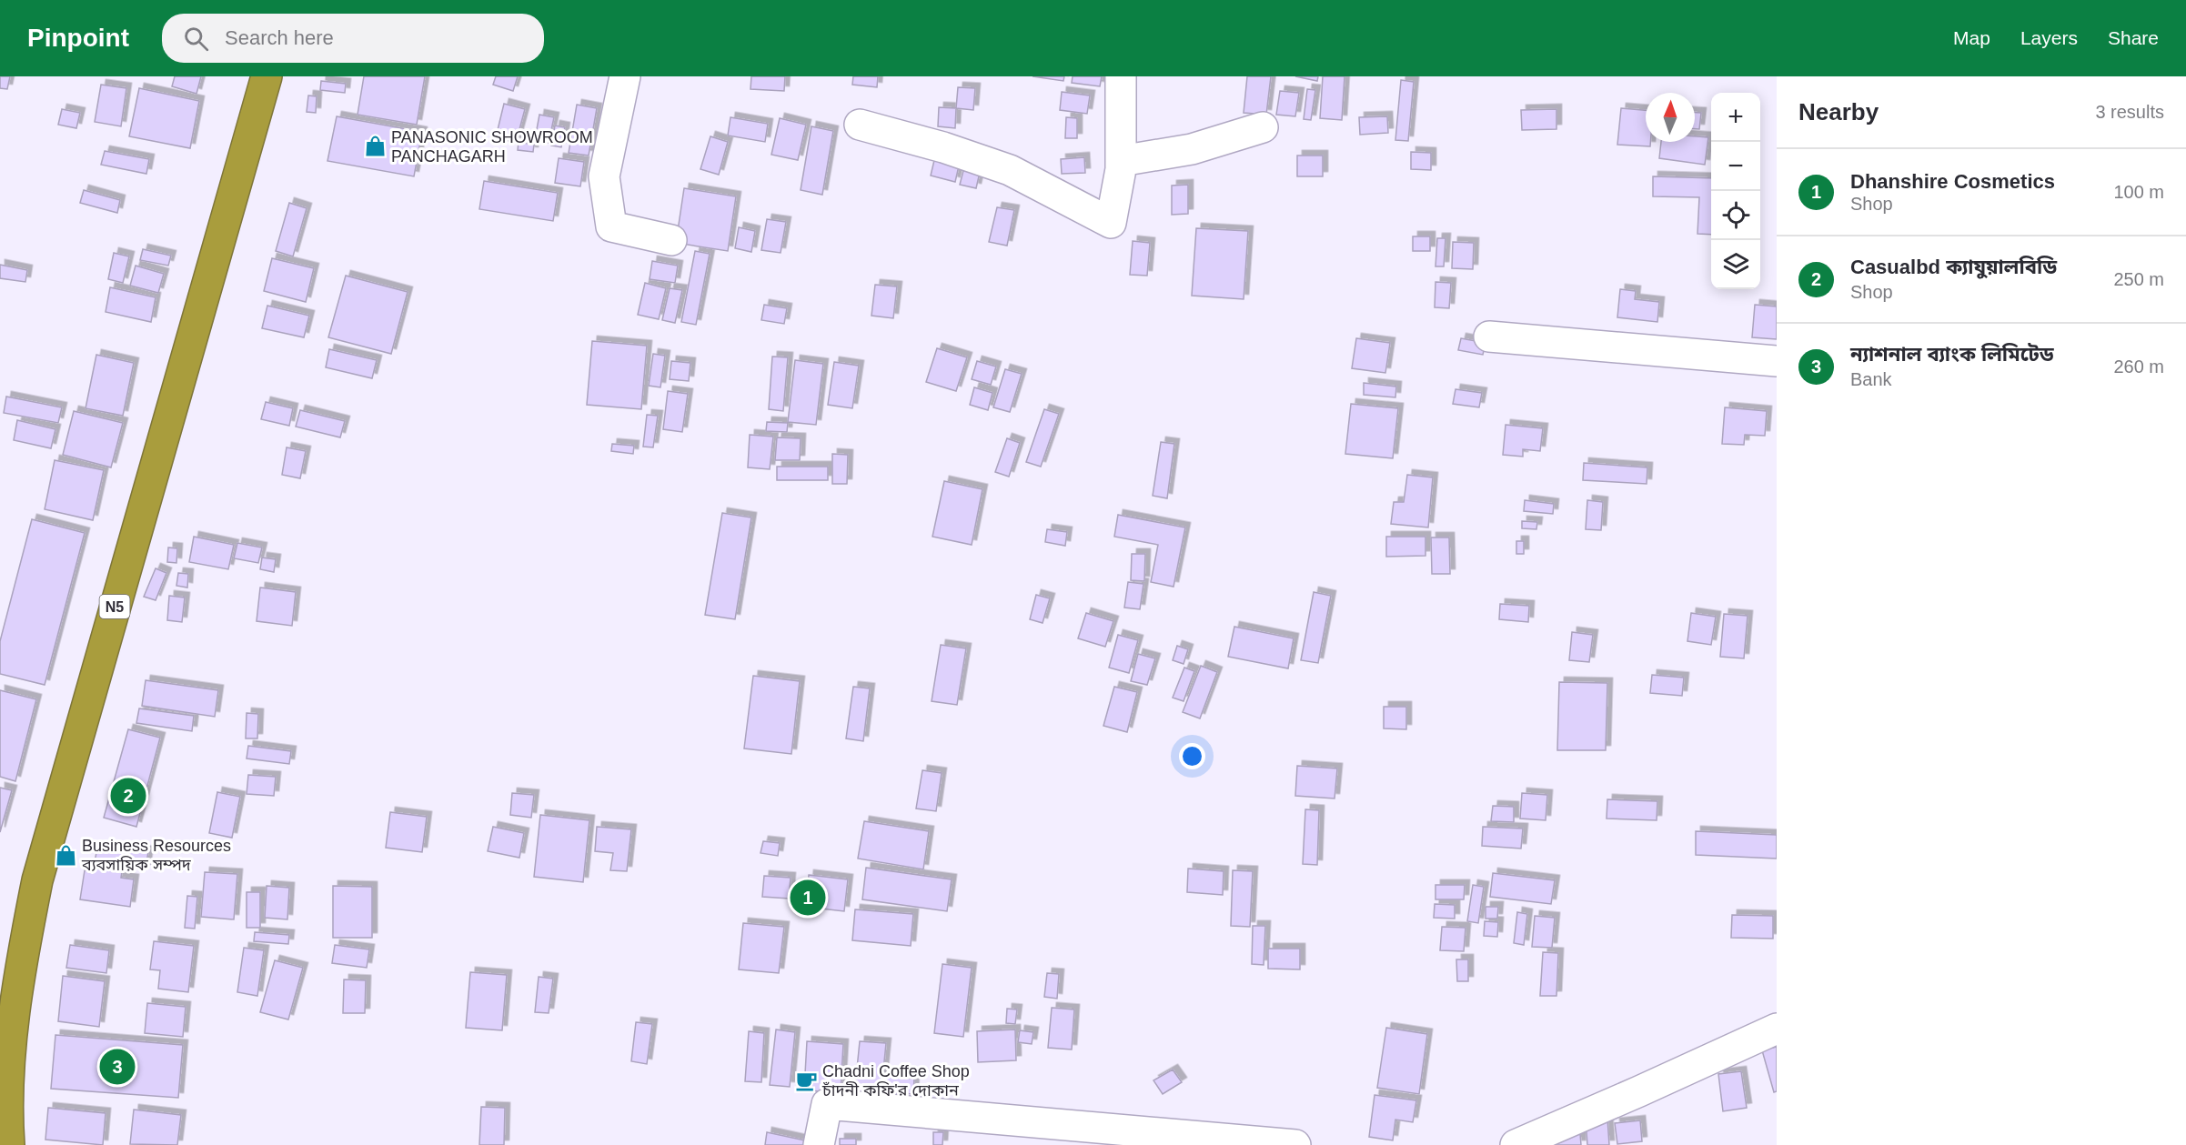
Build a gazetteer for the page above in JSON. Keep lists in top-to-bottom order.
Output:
{
  "streets": {
    "highway": ["N5"]
  },
  "places": {
    "shop": ["PANASONIC SHOWROOM PANCHAGARH", "Business Resources ব্যবসায়িক সম্পদ"],
    "cafe": ["Chadni Coffee Shop চাঁদনী কফি'র দোকান"]
  },
  "north": "top",
  "page": {
    "header": "Pinpoint",
    "search": "Search here",
    "nav": ["Map", "Layers", "Share"],
    "heading": ["Nearby", "3 results"],
    "map_buttons": ["+", "−"],
    "list": [
      {
        "mark": "1",
        "name": "Dhanshire Cosmetics",
        "note": "Shop",
        "value": "100 m"
      },
      {
        "mark": "2",
        "name": "Casualbd ক্যাযুয়ালবিডি",
        "note": "Shop",
        "value": "250 m"
      },
      {
        "mark": "3",
        "name": "ন্যাশনাল ব্যাংক লিমিটেড",
        "note": "Bank",
        "value": "260 m"
      }
    ],
    "pins": ["2", "1", "3"]
  }
}
